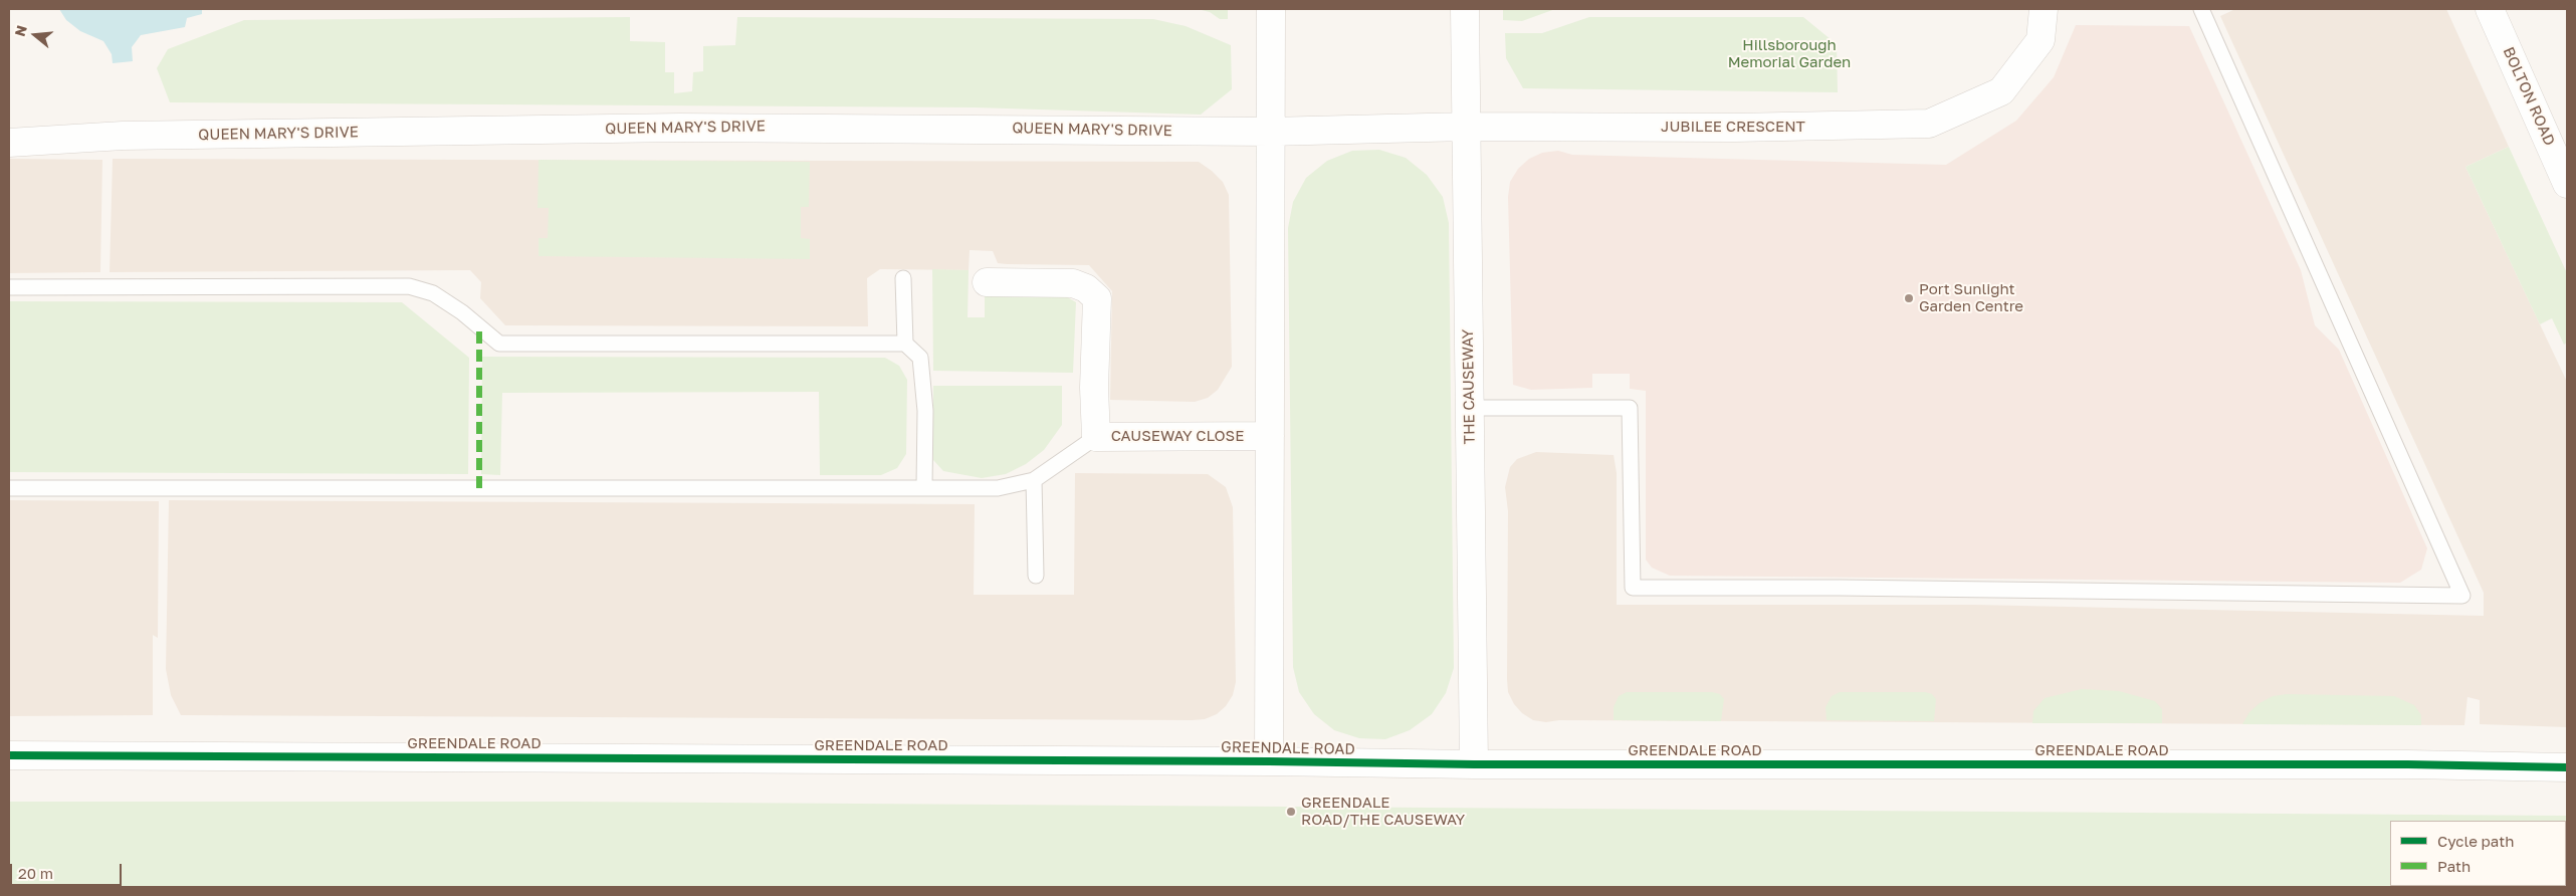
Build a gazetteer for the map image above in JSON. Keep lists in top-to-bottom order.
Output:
{
  "streets": {
    "street": [
      "BOLTON ROAD",
      "JUBILEE CRESCENT",
      "QUEEN MARY'S DRIVE",
      "THE CAUSEWAY",
      "CAUSEWAY CLOSE",
      "GREENDALE ROAD"
    ]
  },
  "crossings": [
    ["JUBILEE CRESCENT", "QUEEN MARY'S DRIVE"],
    ["JUBILEE CRESCENT", "THE CAUSEWAY"],
    ["THE CAUSEWAY", "GREENDALE ROAD"]
  ],
  "parks": ["Hillsborough Memorial Garden"],
  "places": ["Port Sunlight Garden Centre", "GREENDALE ROAD/THE CAUSEWAY"],
  "legend": ["Cycle path", "Path"],
  "scale_bar": "20 m",
  "north": "left"
}
